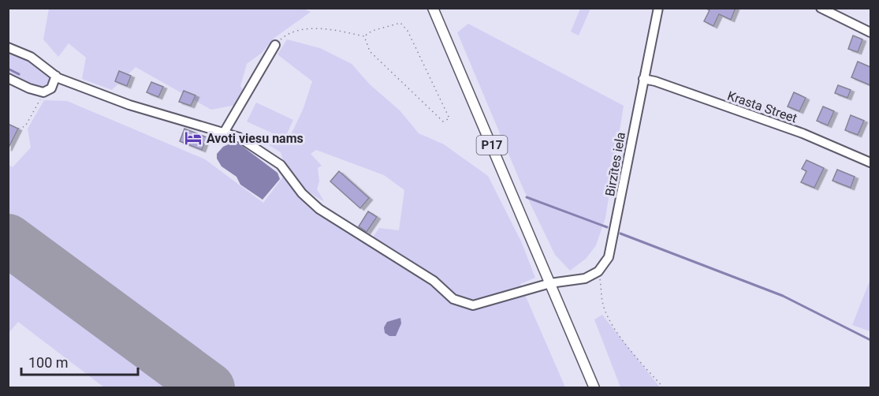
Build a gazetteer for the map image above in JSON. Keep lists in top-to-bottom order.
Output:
{
  "streets": {
    "main road": ["P17"],
    "street": ["Krasta Street", "Birzītes iela"]
  },
  "crossings": [
    ["Krasta Street", "Birzītes iela"]
  ],
  "places": {
    "hotel": ["Avoti viesu nams"]
  },
  "scale_bar": "100 m"
}
